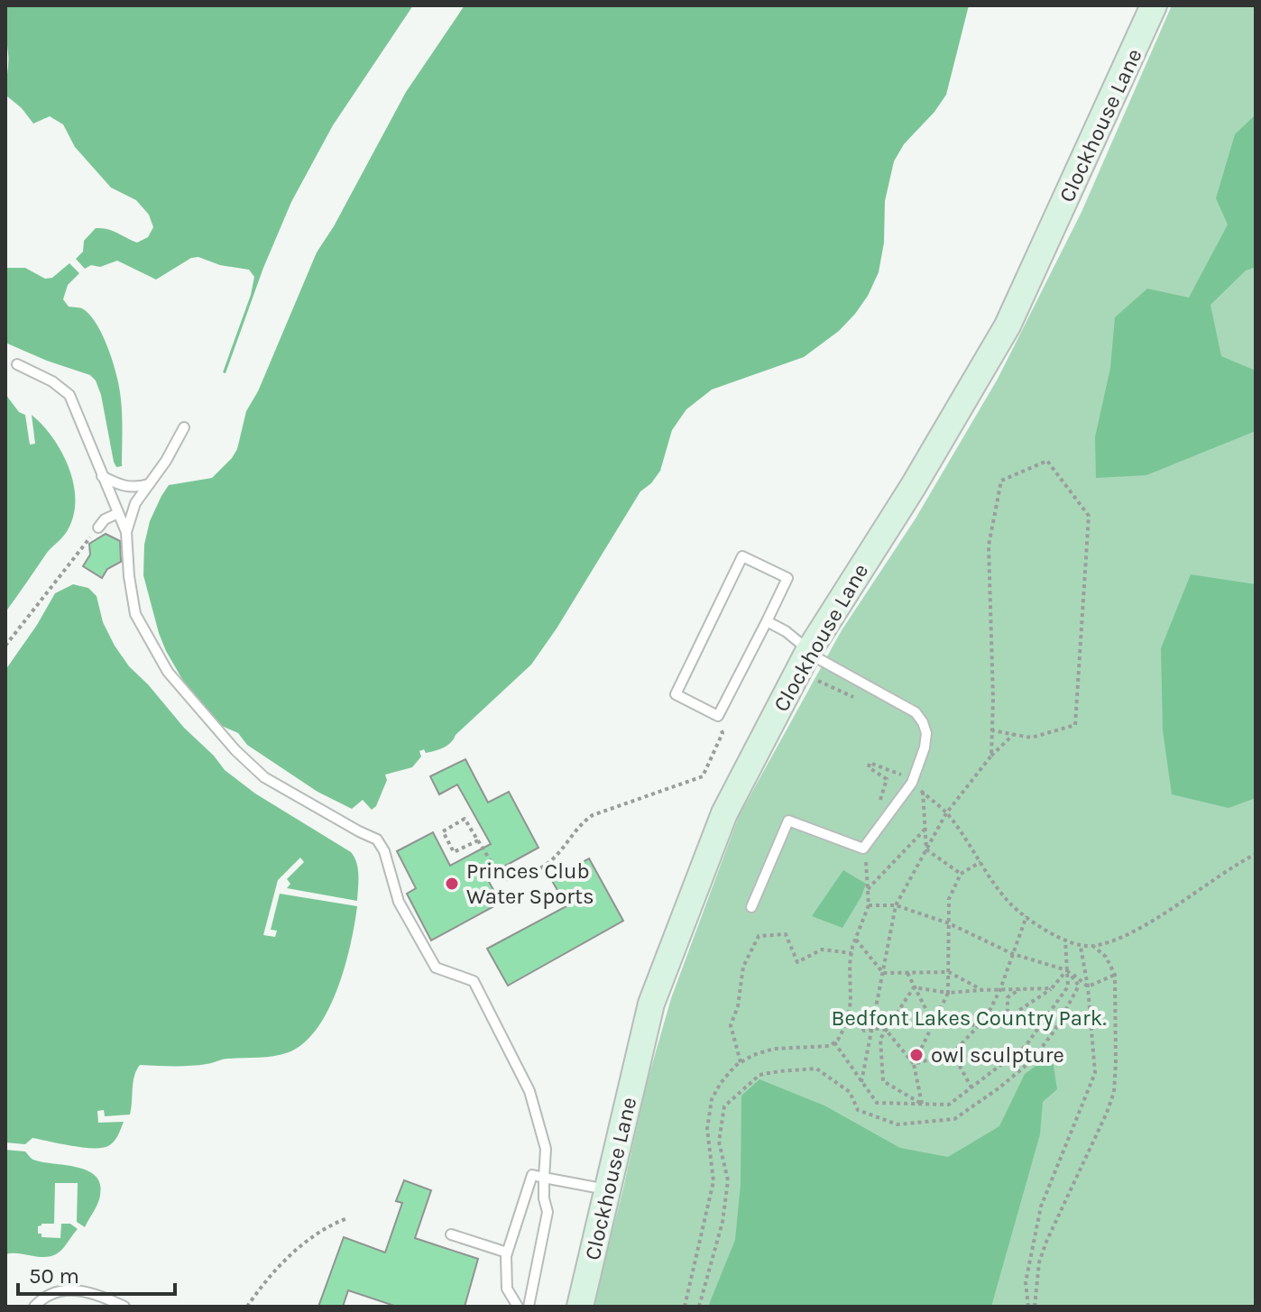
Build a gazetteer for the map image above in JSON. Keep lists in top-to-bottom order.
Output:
{
  "streets": {
    "main road": ["Clockhouse Lane"]
  },
  "parks": ["Bedfont Lakes Country Park."],
  "places": ["Princes Club Water Sports", "owl sculpture"],
  "scale_bar": "50 m"
}
